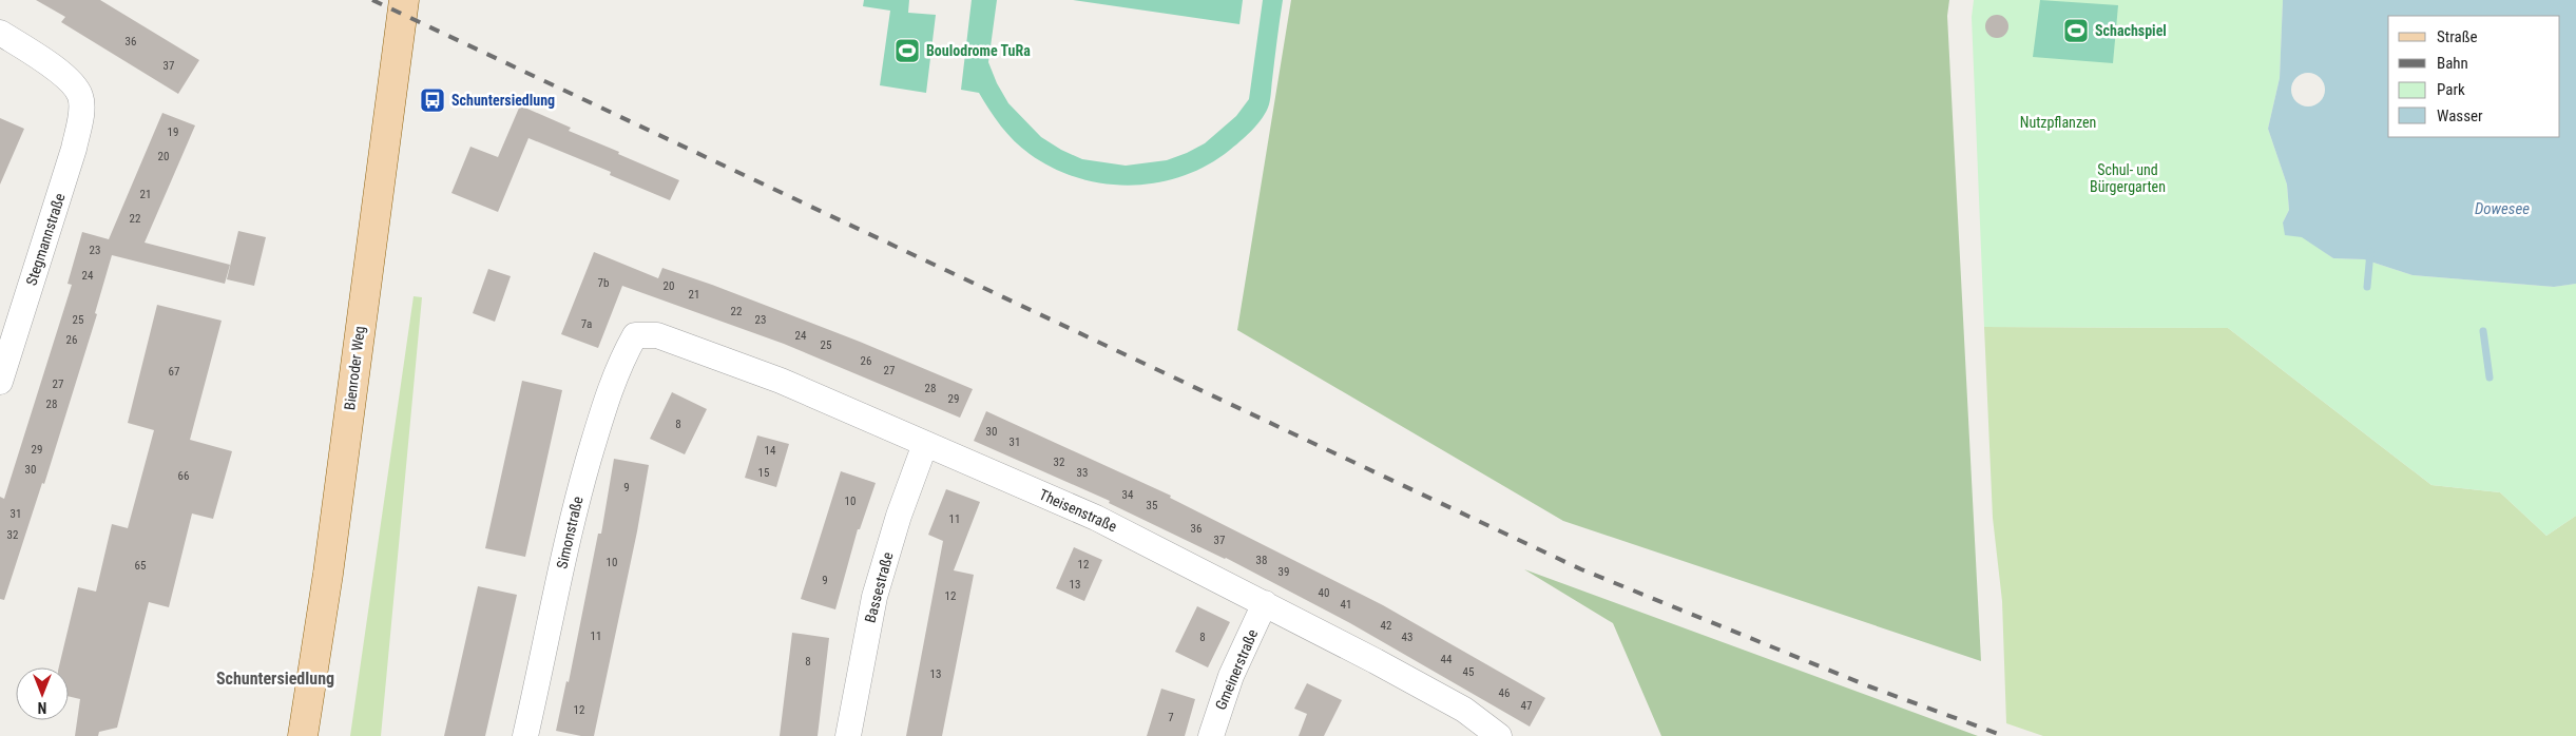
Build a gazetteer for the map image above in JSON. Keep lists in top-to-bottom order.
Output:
{
  "streets": {
    "main road": ["Bienroder Weg"],
    "street": [
      "Stegmannstraße",
      "Theisenstraße",
      "Simonstraße",
      "Bassestraße",
      "Gmeinerstraße"
    ]
  },
  "crossings": [
    ["Theisenstraße", "Simonstraße"],
    ["Theisenstraße", "Bassestraße"],
    ["Theisenstraße", "Gmeinerstraße"]
  ],
  "districts": ["Schuntersiedlung"],
  "water": ["Dowesee"],
  "parks": ["Nutzpflanzen", "Schul- und Bürgergarten"],
  "places": {
    "sports": ["Schachspiel", "Boulodrome TuRa"],
    "bus stop": ["Schuntersiedlung"]
  },
  "house_numbers": [
    "36",
    "37",
    "19",
    "20",
    "21",
    "22",
    "23",
    "24",
    "7b",
    "20",
    "21",
    "22",
    "25",
    "23",
    "7a",
    "24",
    "26",
    "25",
    "26",
    "27",
    "67",
    "27",
    "28",
    "29",
    "28",
    "8",
    "30",
    "31",
    "29",
    "14",
    "32",
    "30",
    "15",
    "33",
    "66",
    "9",
    "34",
    "10",
    "35",
    "31",
    "11",
    "36",
    "32",
    "37",
    "38",
    "10",
    "12",
    "65",
    "39",
    "9",
    "13",
    "40",
    "12",
    "41",
    "42",
    "11",
    "8",
    "43",
    "44",
    "8",
    "45",
    "13",
    "46",
    "47",
    "12",
    "7"
  ],
  "legend": [
    "Straße",
    "Bahn",
    "Park",
    "Wasser"
  ],
  "north": "bottom"
}
